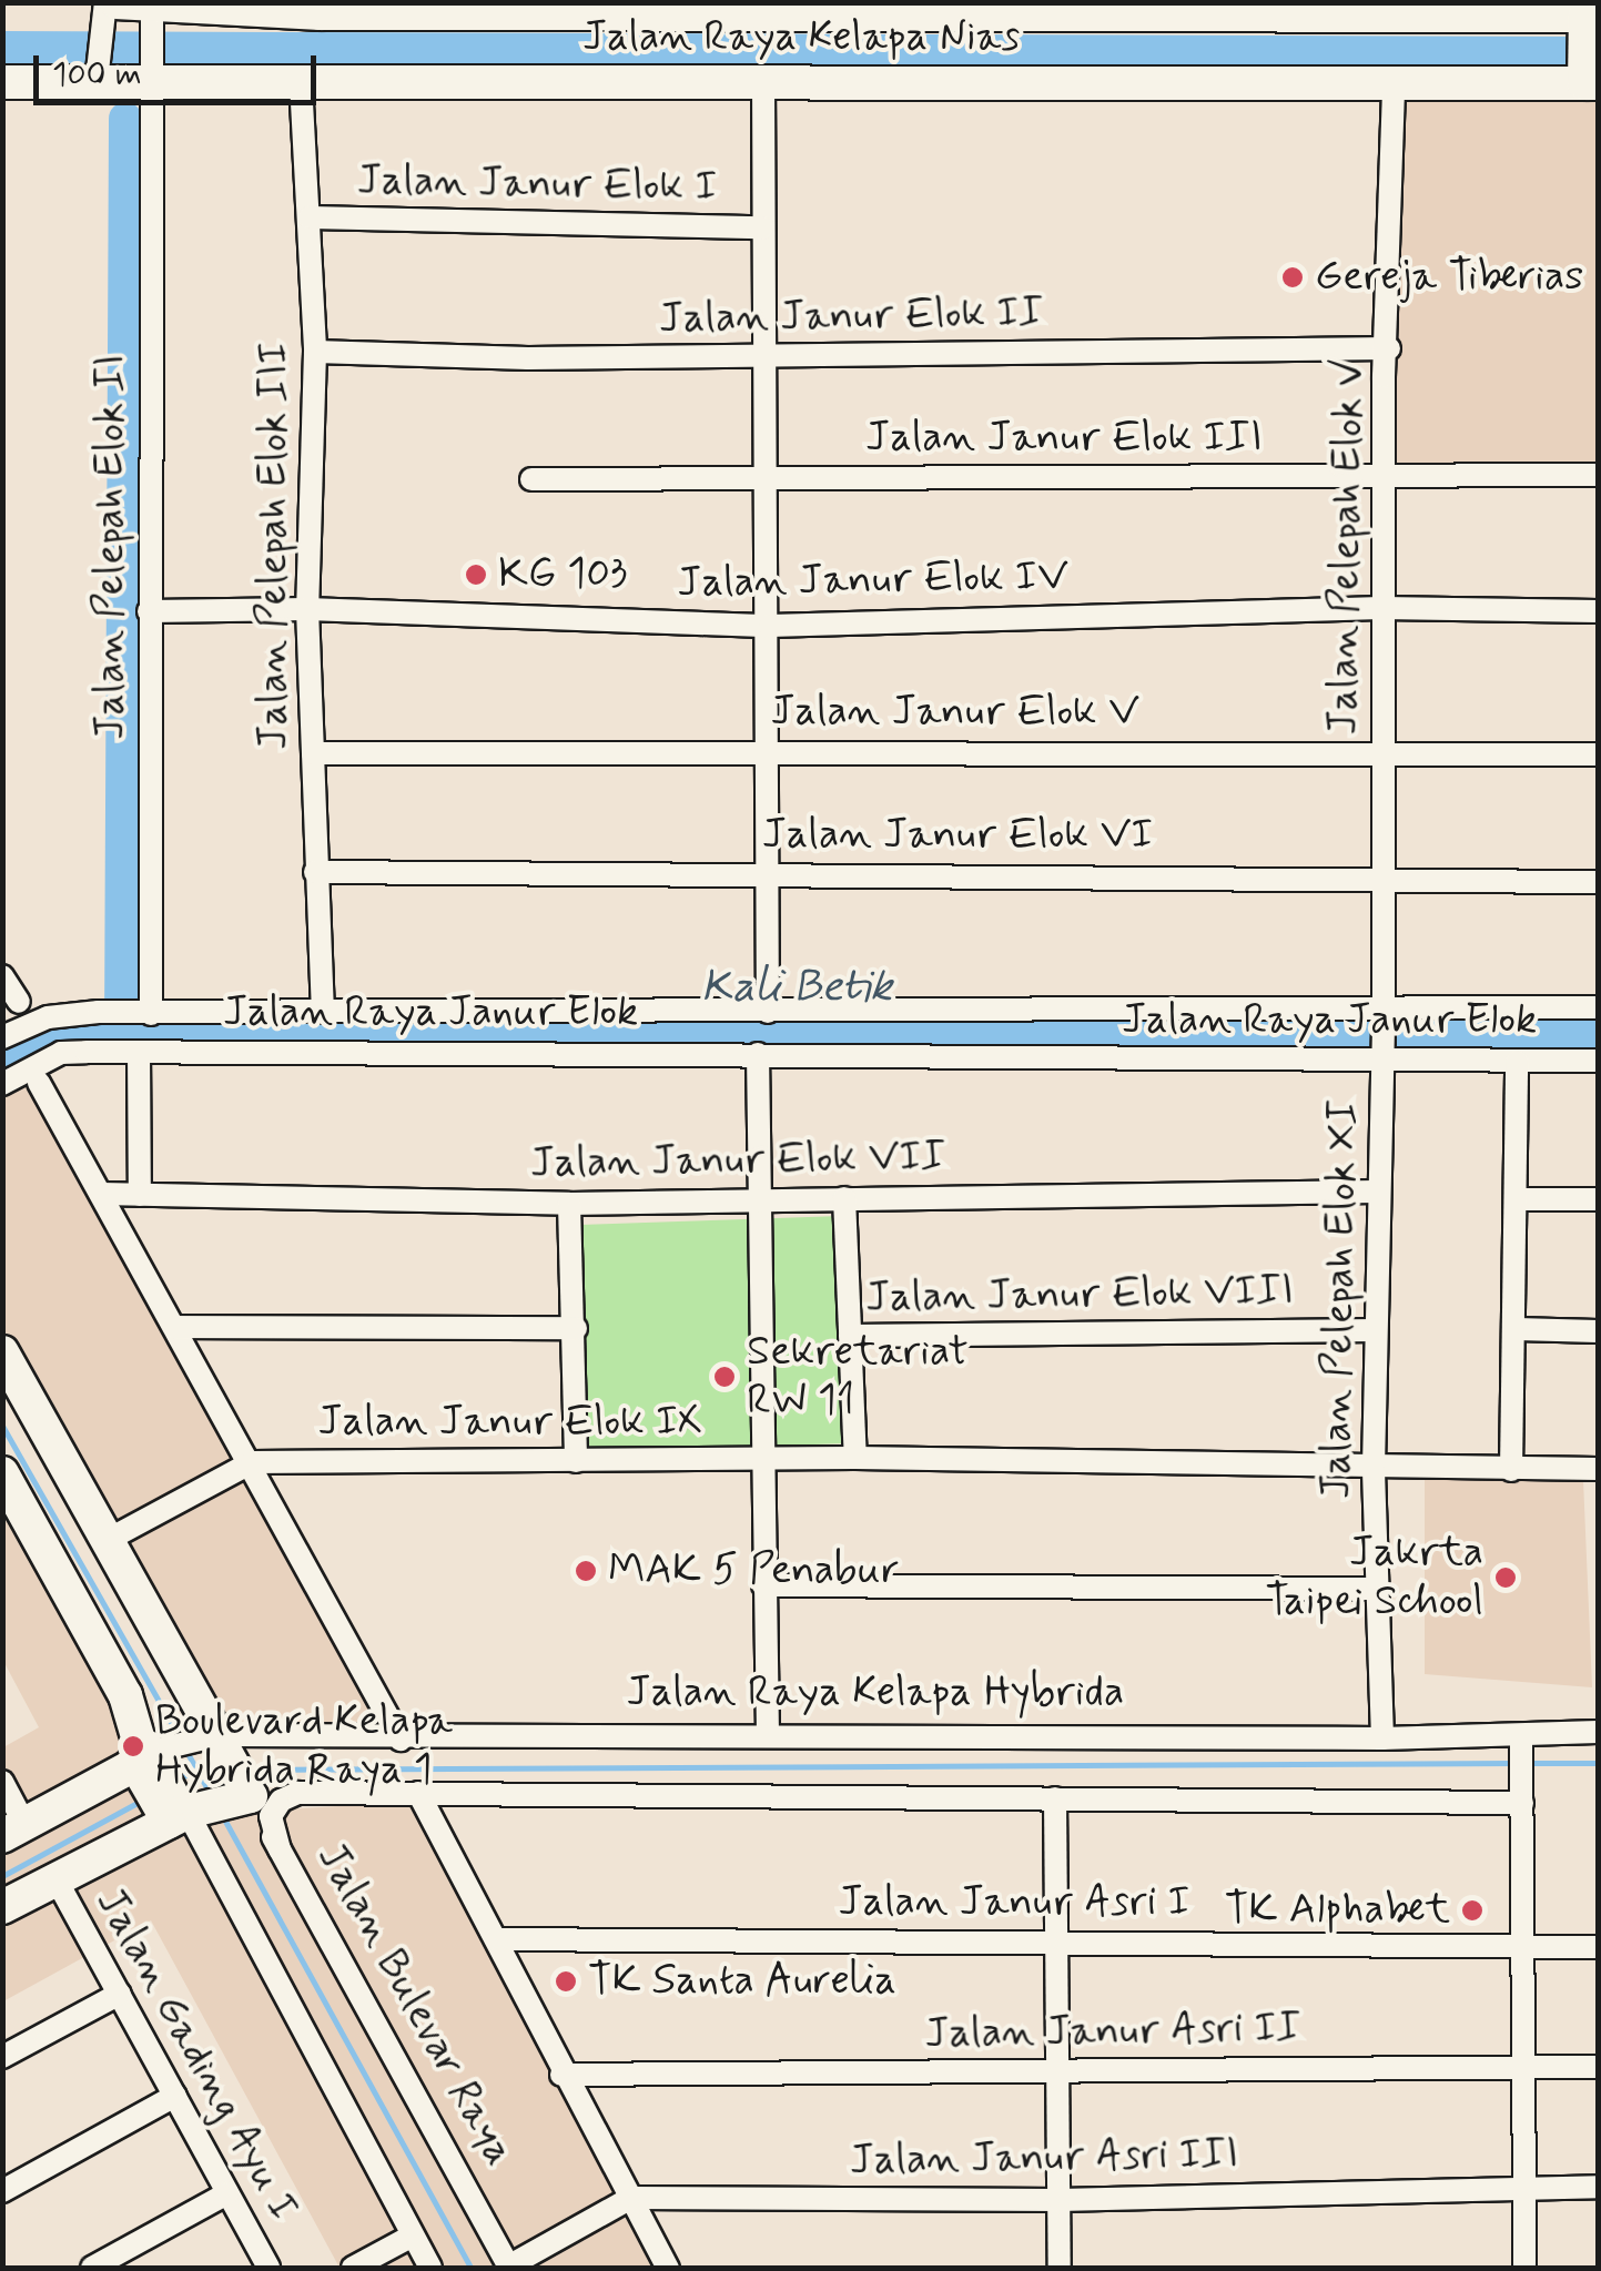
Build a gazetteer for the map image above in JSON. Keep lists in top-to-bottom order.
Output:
{
  "streets": {
    "main road": ["Jalan Raya Kelapa Nias", "Jalan Raya Kelapa Hybrida"],
    "street": [
      "Jalan Janur Elok I",
      "Jalan Janur Elok II",
      "Jalan Janur Elok III",
      "Jalan Pelepah Elok III",
      "Jalan Pelepah Elok II",
      "Jalan Pelepah Elok V",
      "Jalan Janur Elok IV",
      "Jalan Janur Elok V",
      "Jalan Janur Elok VI",
      "Jalan Raya Janur Elok",
      "Jalan Janur Elok VII",
      "Jalan Janur Elok VIII",
      "Jalan Pelepah Elok XI",
      "Jalan Janur Elok IX",
      "Jalan Janur Asri I",
      "Jalan Bulevar Raya",
      "Jalan Janur Asri II",
      "Jalan Gading Ayu I",
      "Jalan Janur Asri III"
    ]
  },
  "crossings": [
    ["Jalan Raya Kelapa Nias", "Jalan Pelepah Elok III"],
    ["Jalan Raya Kelapa Nias", "Jalan Pelepah Elok II"],
    ["Jalan Raya Kelapa Nias", "Jalan Pelepah Elok V"],
    ["Jalan Janur Elok I", "Jalan Pelepah Elok III"],
    ["Jalan Janur Elok II", "Jalan Pelepah Elok III"],
    ["Jalan Janur Elok II", "Jalan Pelepah Elok V"],
    ["Jalan Janur Elok III", "Jalan Pelepah Elok V"],
    ["Jalan Pelepah Elok III", "Jalan Janur Elok IV"],
    ["Jalan Pelepah Elok III", "Jalan Janur Elok V"],
    ["Jalan Pelepah Elok III", "Jalan Janur Elok VI"],
    ["Jalan Pelepah Elok III", "Jalan Raya Janur Elok"],
    ["Jalan Pelepah Elok II", "Jalan Janur Elok IV"],
    ["Jalan Pelepah Elok II", "Jalan Raya Janur Elok"],
    ["Jalan Pelepah Elok V", "Jalan Janur Elok IV"],
    ["Jalan Pelepah Elok V", "Jalan Janur Elok V"],
    ["Jalan Pelepah Elok V", "Jalan Janur Elok VI"],
    ["Jalan Pelepah Elok V", "Jalan Raya Janur Elok"],
    ["Jalan Pelepah Elok V", "Jalan Pelepah Elok XI"],
    ["Jalan Raya Janur Elok", "Jalan Pelepah Elok XI"],
    ["Jalan Janur Elok VII", "Jalan Pelepah Elok XI"],
    ["Jalan Janur Elok VIII", "Jalan Pelepah Elok XI"],
    ["Jalan Pelepah Elok XI", "Jalan Janur Elok IX"],
    ["Jalan Pelepah Elok XI", "Jalan Raya Kelapa Hybrida"],
    ["Jalan Raya Kelapa Hybrida", "Jalan Bulevar Raya"],
    ["Jalan Raya Kelapa Hybrida", "Jalan Gading Ayu I"],
    ["Jalan Bulevar Raya", "Jalan Janur Asri III"]
  ],
  "water": ["Kali Betik"],
  "places": [
    "Gereja Tiberias",
    "KG 103",
    "Sekretariat RW 11",
    "MAK 5 Penabur",
    "Jakrta Taipei School",
    "Boulevard Kelapa Hybrida Raya 1",
    "TK Alphabet",
    "TK Santa Aurelia"
  ],
  "scale_bar": "100 m"
}
